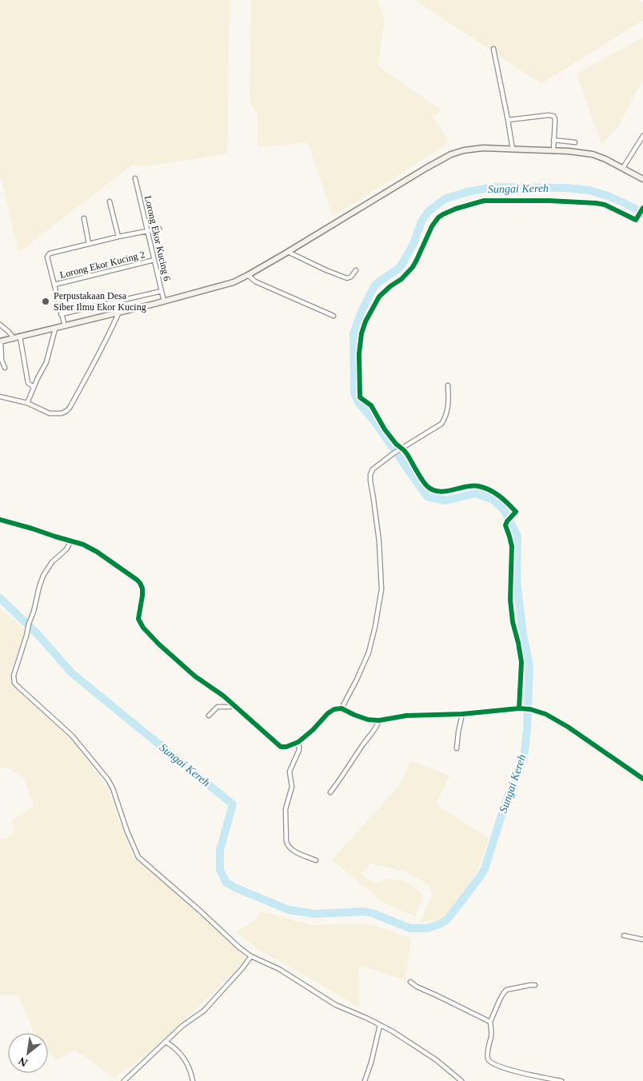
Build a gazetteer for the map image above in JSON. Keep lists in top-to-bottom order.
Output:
{
  "streets": {
    "street": ["Lorong Ekor Kucing 6", "Lorong Ekor Kucing 2"]
  },
  "crossings": [
    ["Lorong Ekor Kucing 6", "Lorong Ekor Kucing 2"]
  ],
  "water": ["Sungai Kereh"],
  "places": ["Perpustakaan Desa Siber Ilmu Ekor Kucing"],
  "north": "bottom left"
}
